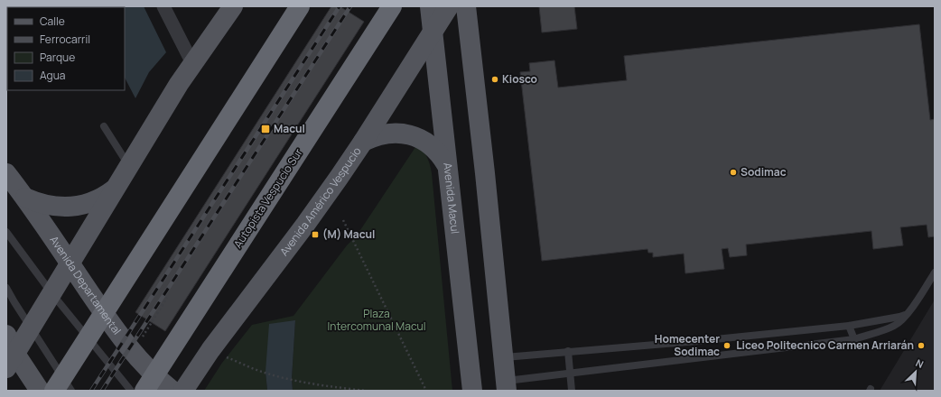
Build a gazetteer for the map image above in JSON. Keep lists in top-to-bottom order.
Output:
{
  "streets": {
    "highway": ["Autopista Vespucio Sur"],
    "main road": ["Avenida Macul", "Avenida Américo Vespucio", "Avenida Departamental"]
  },
  "crossings": [
    ["Avenida Macul", "Avenida Américo Vespucio"]
  ],
  "parks": ["Plaza Intercomunal Macul"],
  "places": {
    "other": [
      "Kiosco",
      "Sodimac",
      "Homecenter Sodimac",
      "Liceo Politecnico Carmen Arriarán"
    ],
    "transit": ["Macul", "(M) Macul"]
  },
  "legend": [
    "Calle",
    "Ferrocarril",
    "Parque",
    "Agua"
  ],
  "north": "top right"
}
